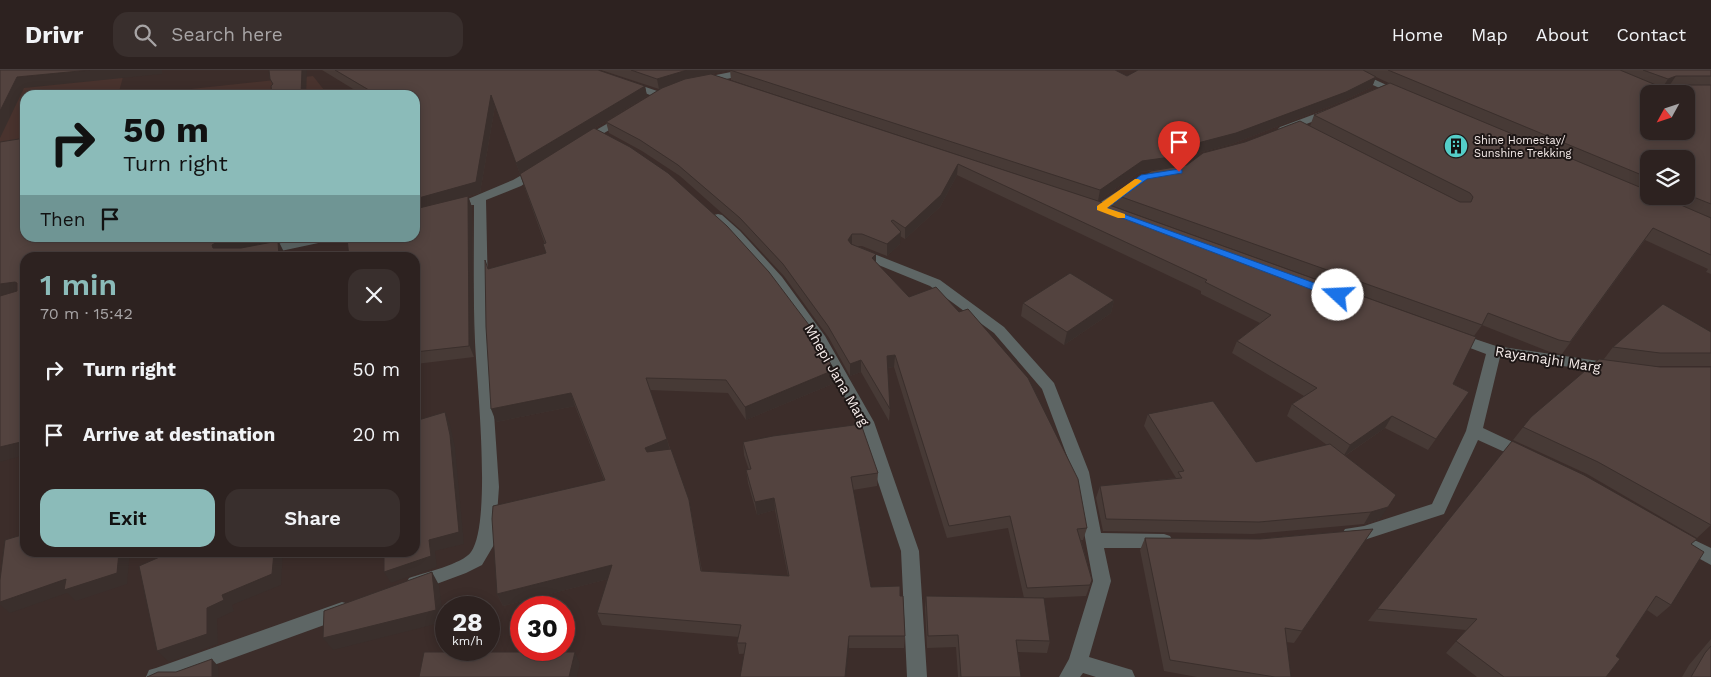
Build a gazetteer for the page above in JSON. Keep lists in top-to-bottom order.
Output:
{
  "streets": {
    "street": ["Rayamajhi Marg", "Mhepi Jana Marg"]
  },
  "places": {
    "building": ["Shine Homestay/ Sunshine Trekking"]
  },
  "north": "bottom left",
  "page": {
    "header": "Drivr",
    "search": "Search here",
    "nav": [
      "Home",
      "Map",
      "About",
      "Contact"
    ],
    "turn": ["50 m", "Turn right"],
    "then": "Then",
    "heading": ["1 min", "70 m · 15:42"],
    "list": [
      {
        "name": "Turn right",
        "value": "50 m"
      },
      {
        "name": "Arrive at destination",
        "value": "20 m"
      }
    ],
    "buttons": ["Exit", "Share"],
    "speed": "28 km/h",
    "limit": "30"
  }
}
